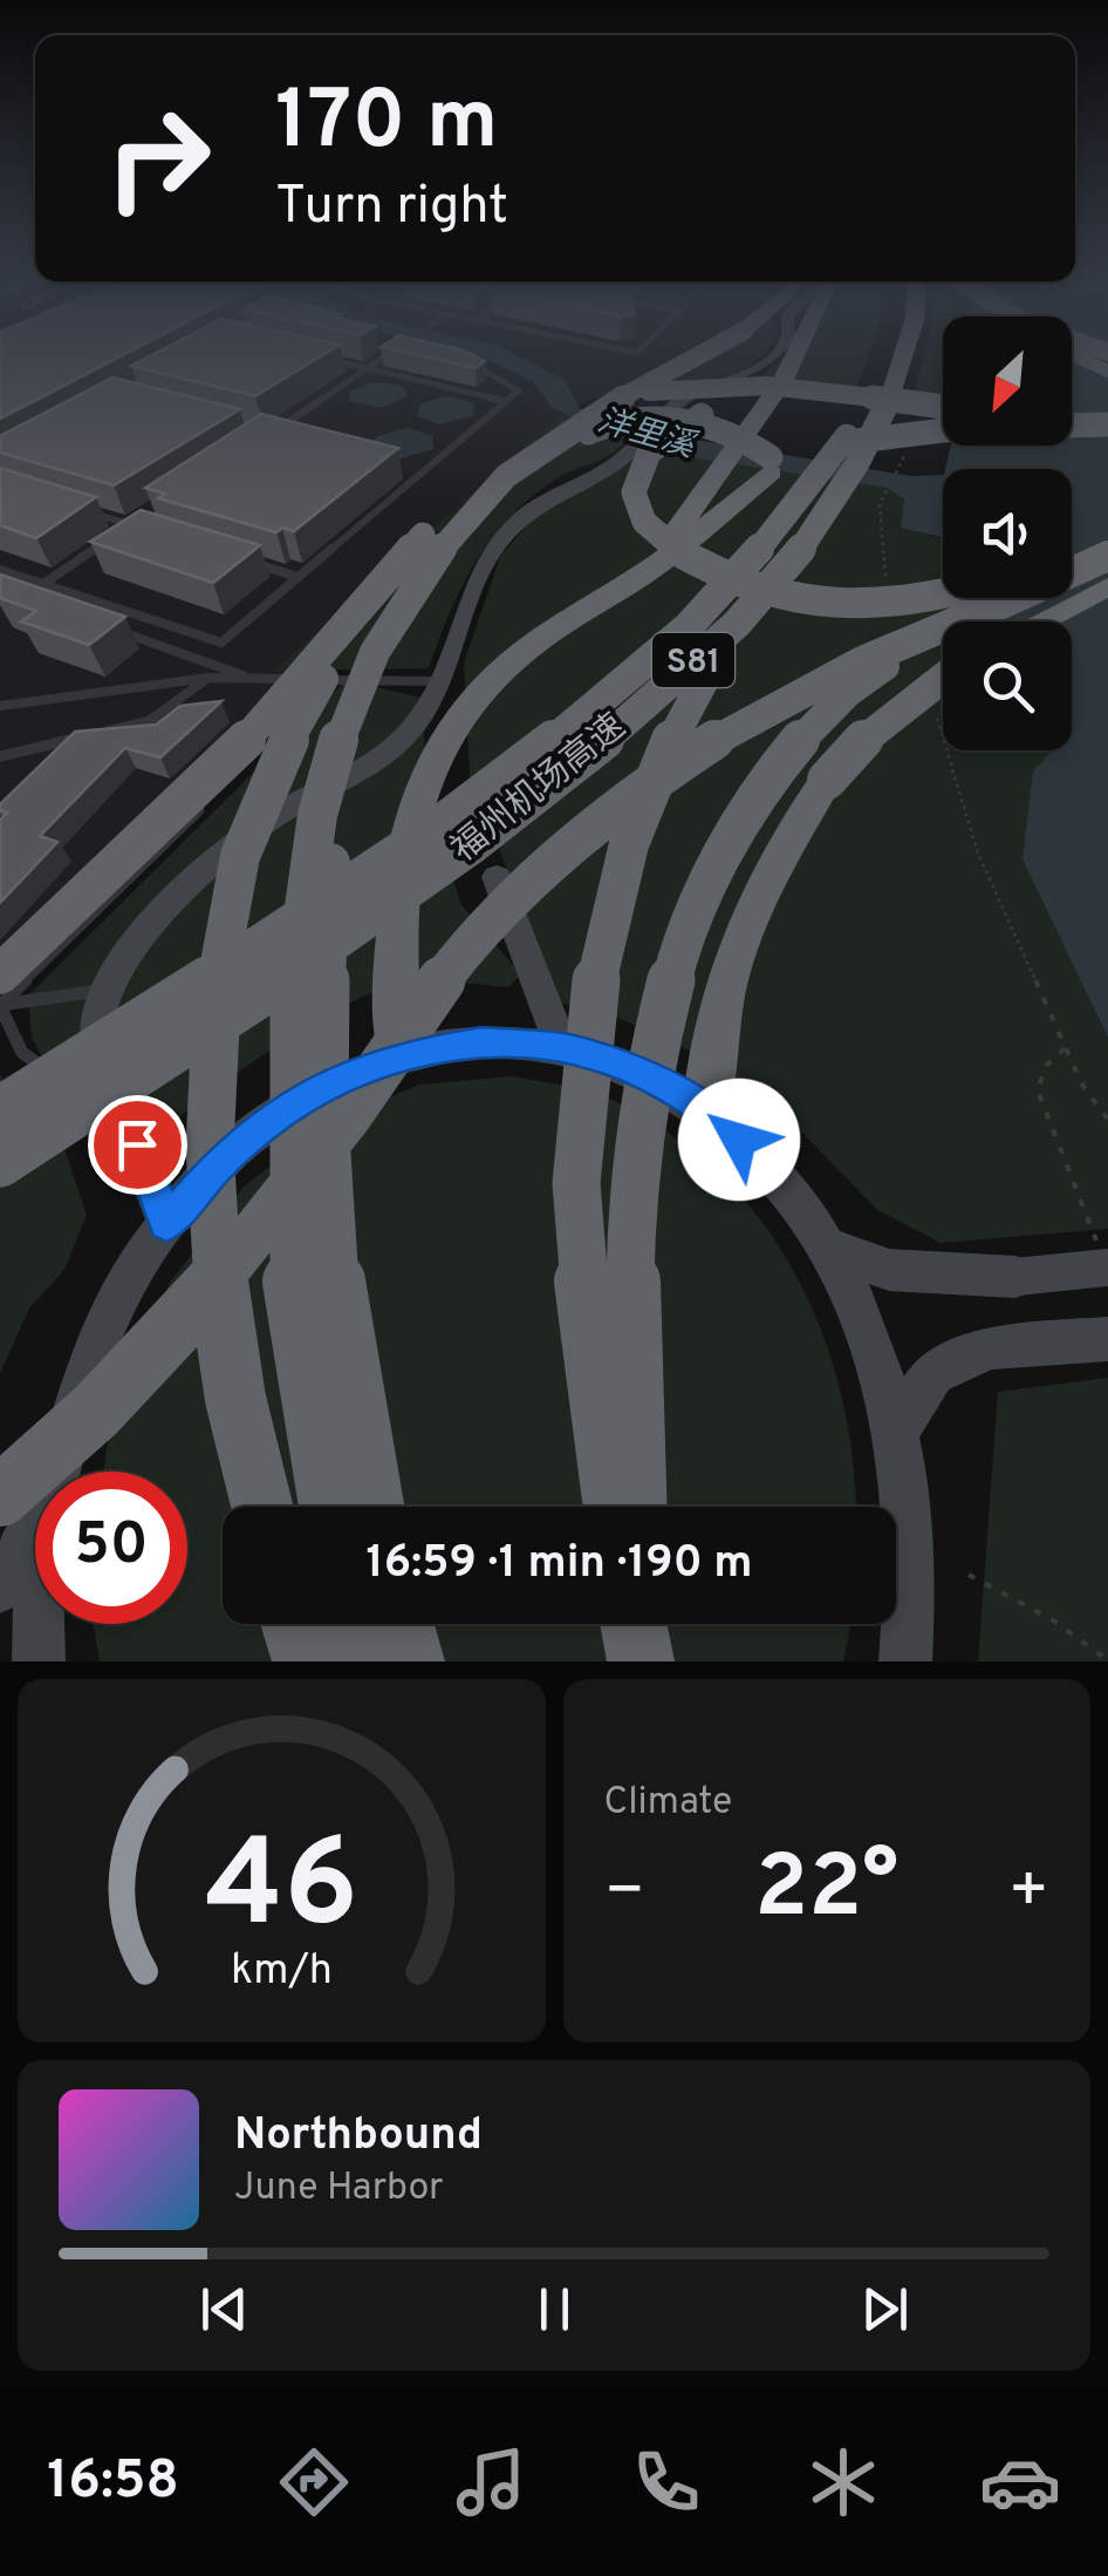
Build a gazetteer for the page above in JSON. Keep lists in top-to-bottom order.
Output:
{
  "streets": {
    "highway": ["S81", "福州机场高速"]
  },
  "water": ["洋里溪"],
  "north": "bottom left",
  "page": {
    "turn": ["170 m", "Turn right"],
    "limit": "50",
    "trip": "16:59 · 1 min · 190 m",
    "tile": "Climate",
    "heat": ["−", "22°", "+"],
    "song": ["Northbound", "June Harbor"],
    "tabs": "16:58",
    "gauge": ["46", "km/h"]
  }
}
